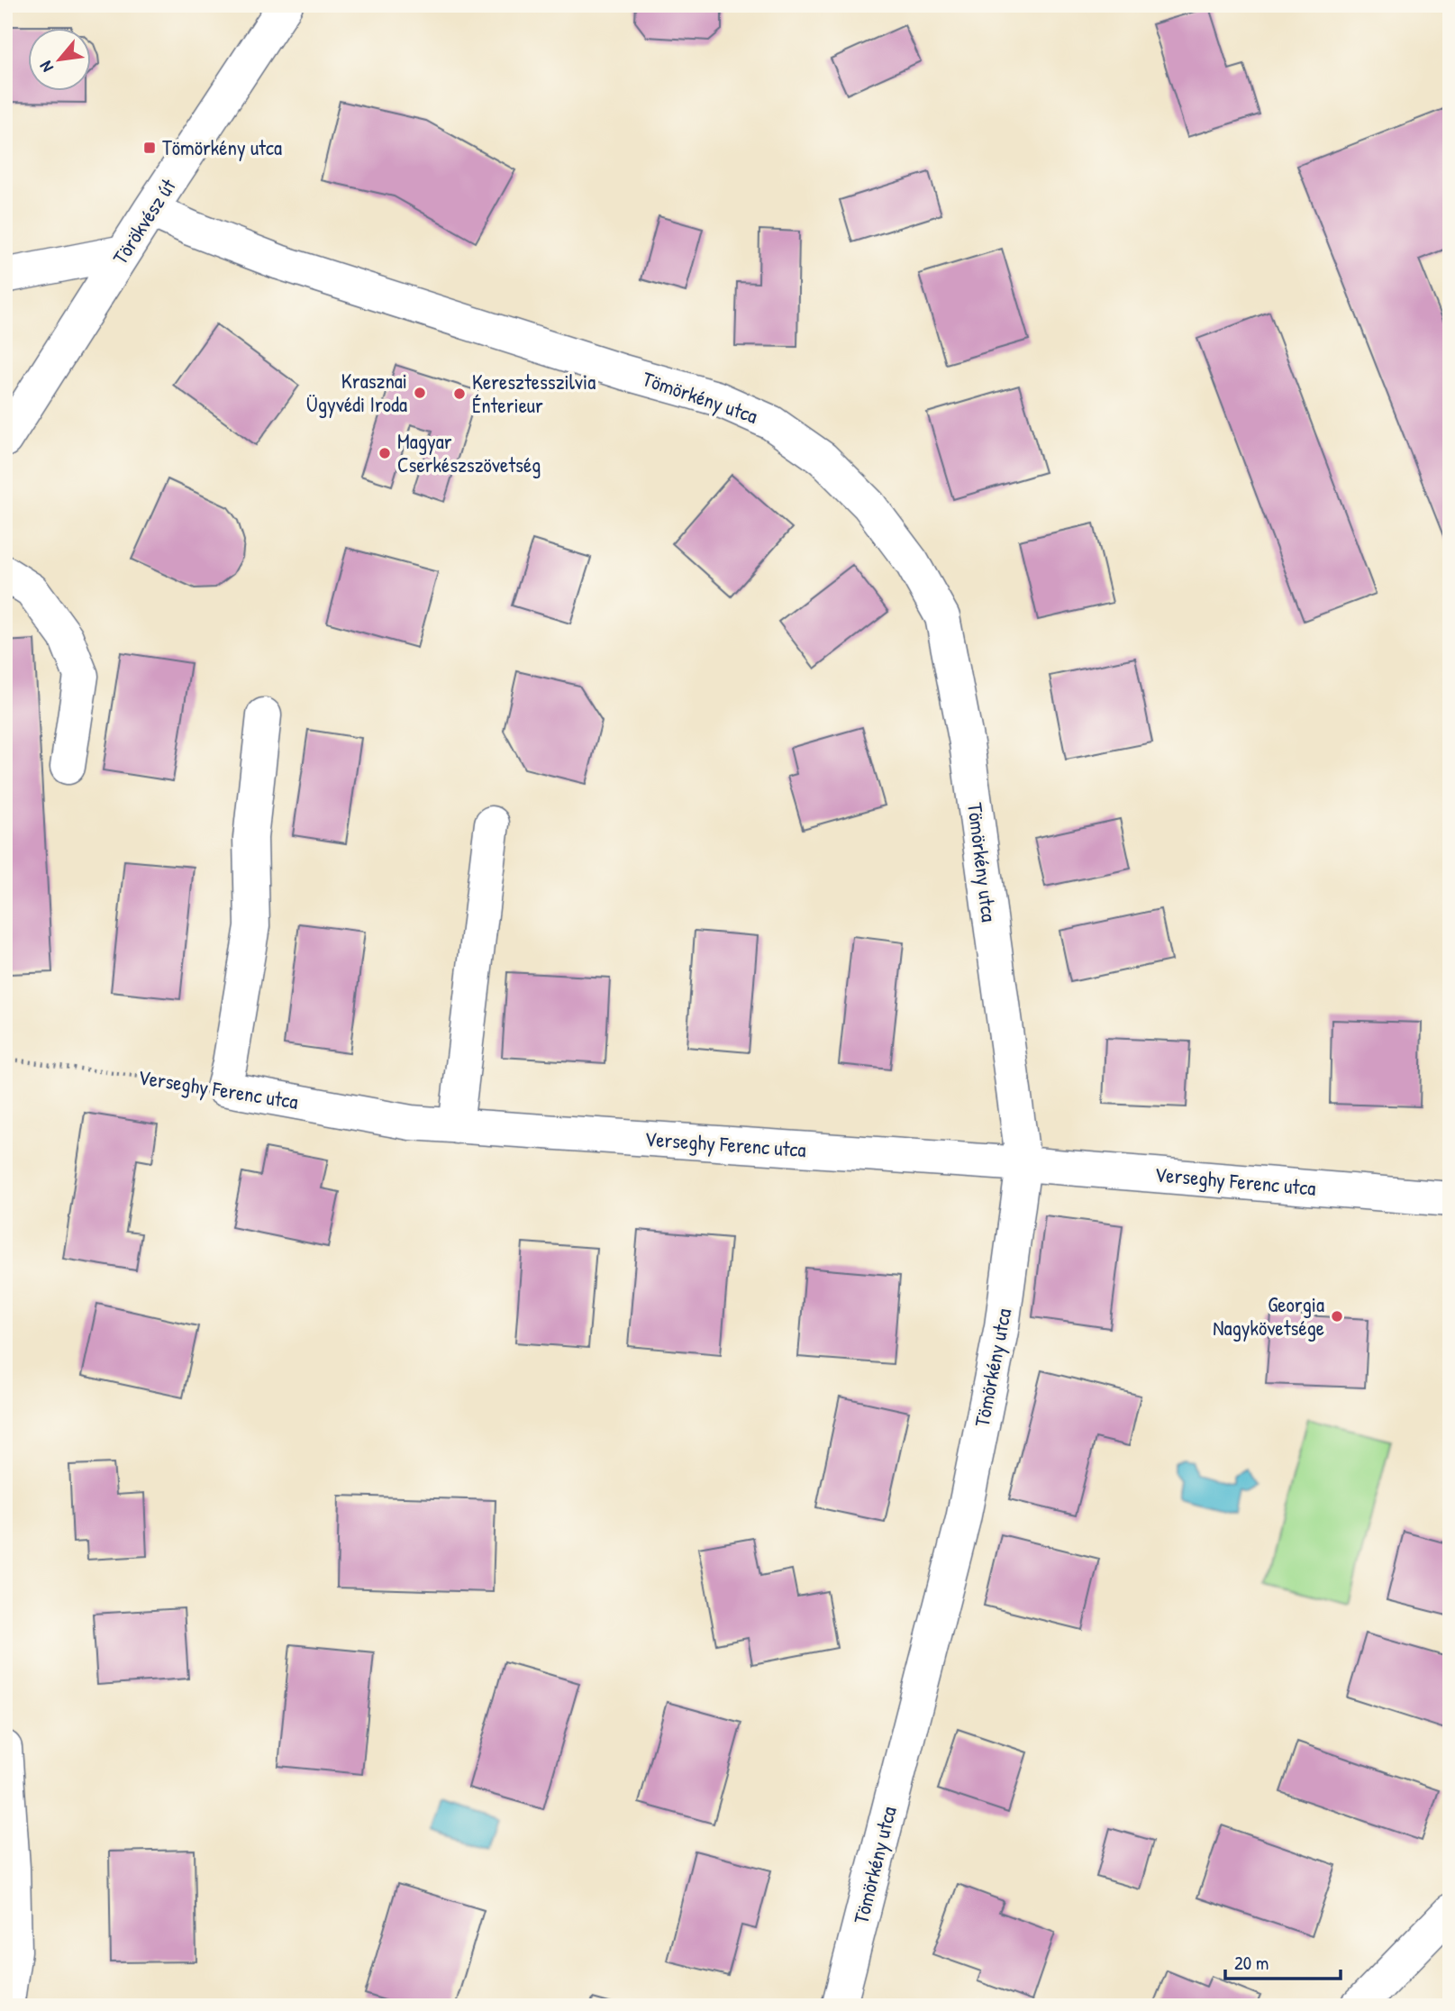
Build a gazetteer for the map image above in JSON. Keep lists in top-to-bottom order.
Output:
{
  "streets": {
    "street": ["Törökvész út", "Tömörkény utca", "Verseghy Ferenc utca"]
  },
  "crossings": [
    ["Törökvész út", "Tömörkény utca"],
    ["Tömörkény utca", "Verseghy Ferenc utca"]
  ],
  "places": {
    "transit": ["Tömörkény utca"],
    "other": [
      "Krasznai Ügyvédi Iroda",
      "Keresztesszilvia Énterieur",
      "Magyar Cserkészszövetség",
      "Georgia Nagykövetsége"
    ]
  },
  "scale_bar": "20 m",
  "north": "bottom left"
}
